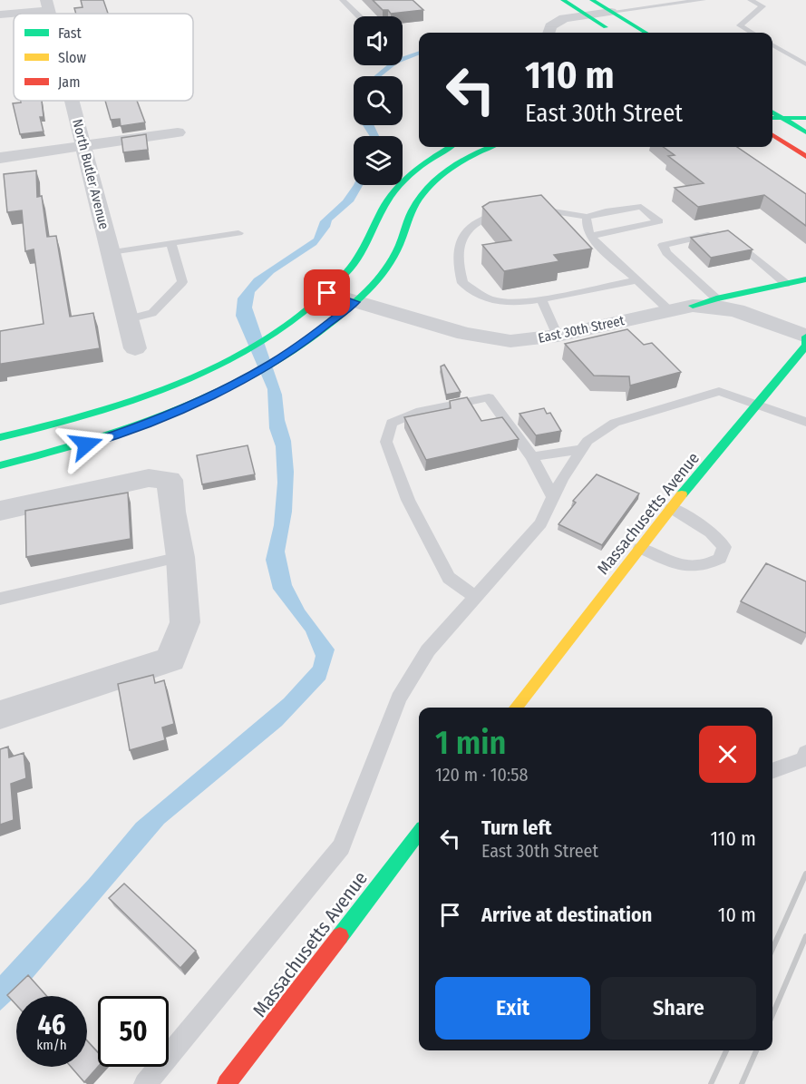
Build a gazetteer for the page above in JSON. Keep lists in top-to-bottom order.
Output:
{
  "streets": {
    "main road": ["Massachusetts Avenue"],
    "street": ["North Butler Avenue", "East 30th Street"]
  },
  "crossings": [
    ["East 30th Street", "Massachusetts Avenue"]
  ],
  "legend": ["Fast", "Slow", "Jam"],
  "page": {
    "turn": ["110 m", "East 30th Street"],
    "heading": ["1 min", "120 m · 10:58"],
    "list": [
      {
        "name": "Turn left",
        "note": "East 30th Street",
        "value": "110 m"
      },
      {
        "name": "Arrive at destination",
        "value": "10 m"
      }
    ],
    "buttons": ["Exit", "Share"],
    "speed": "46 km/h",
    "limit": "50"
  }
}
